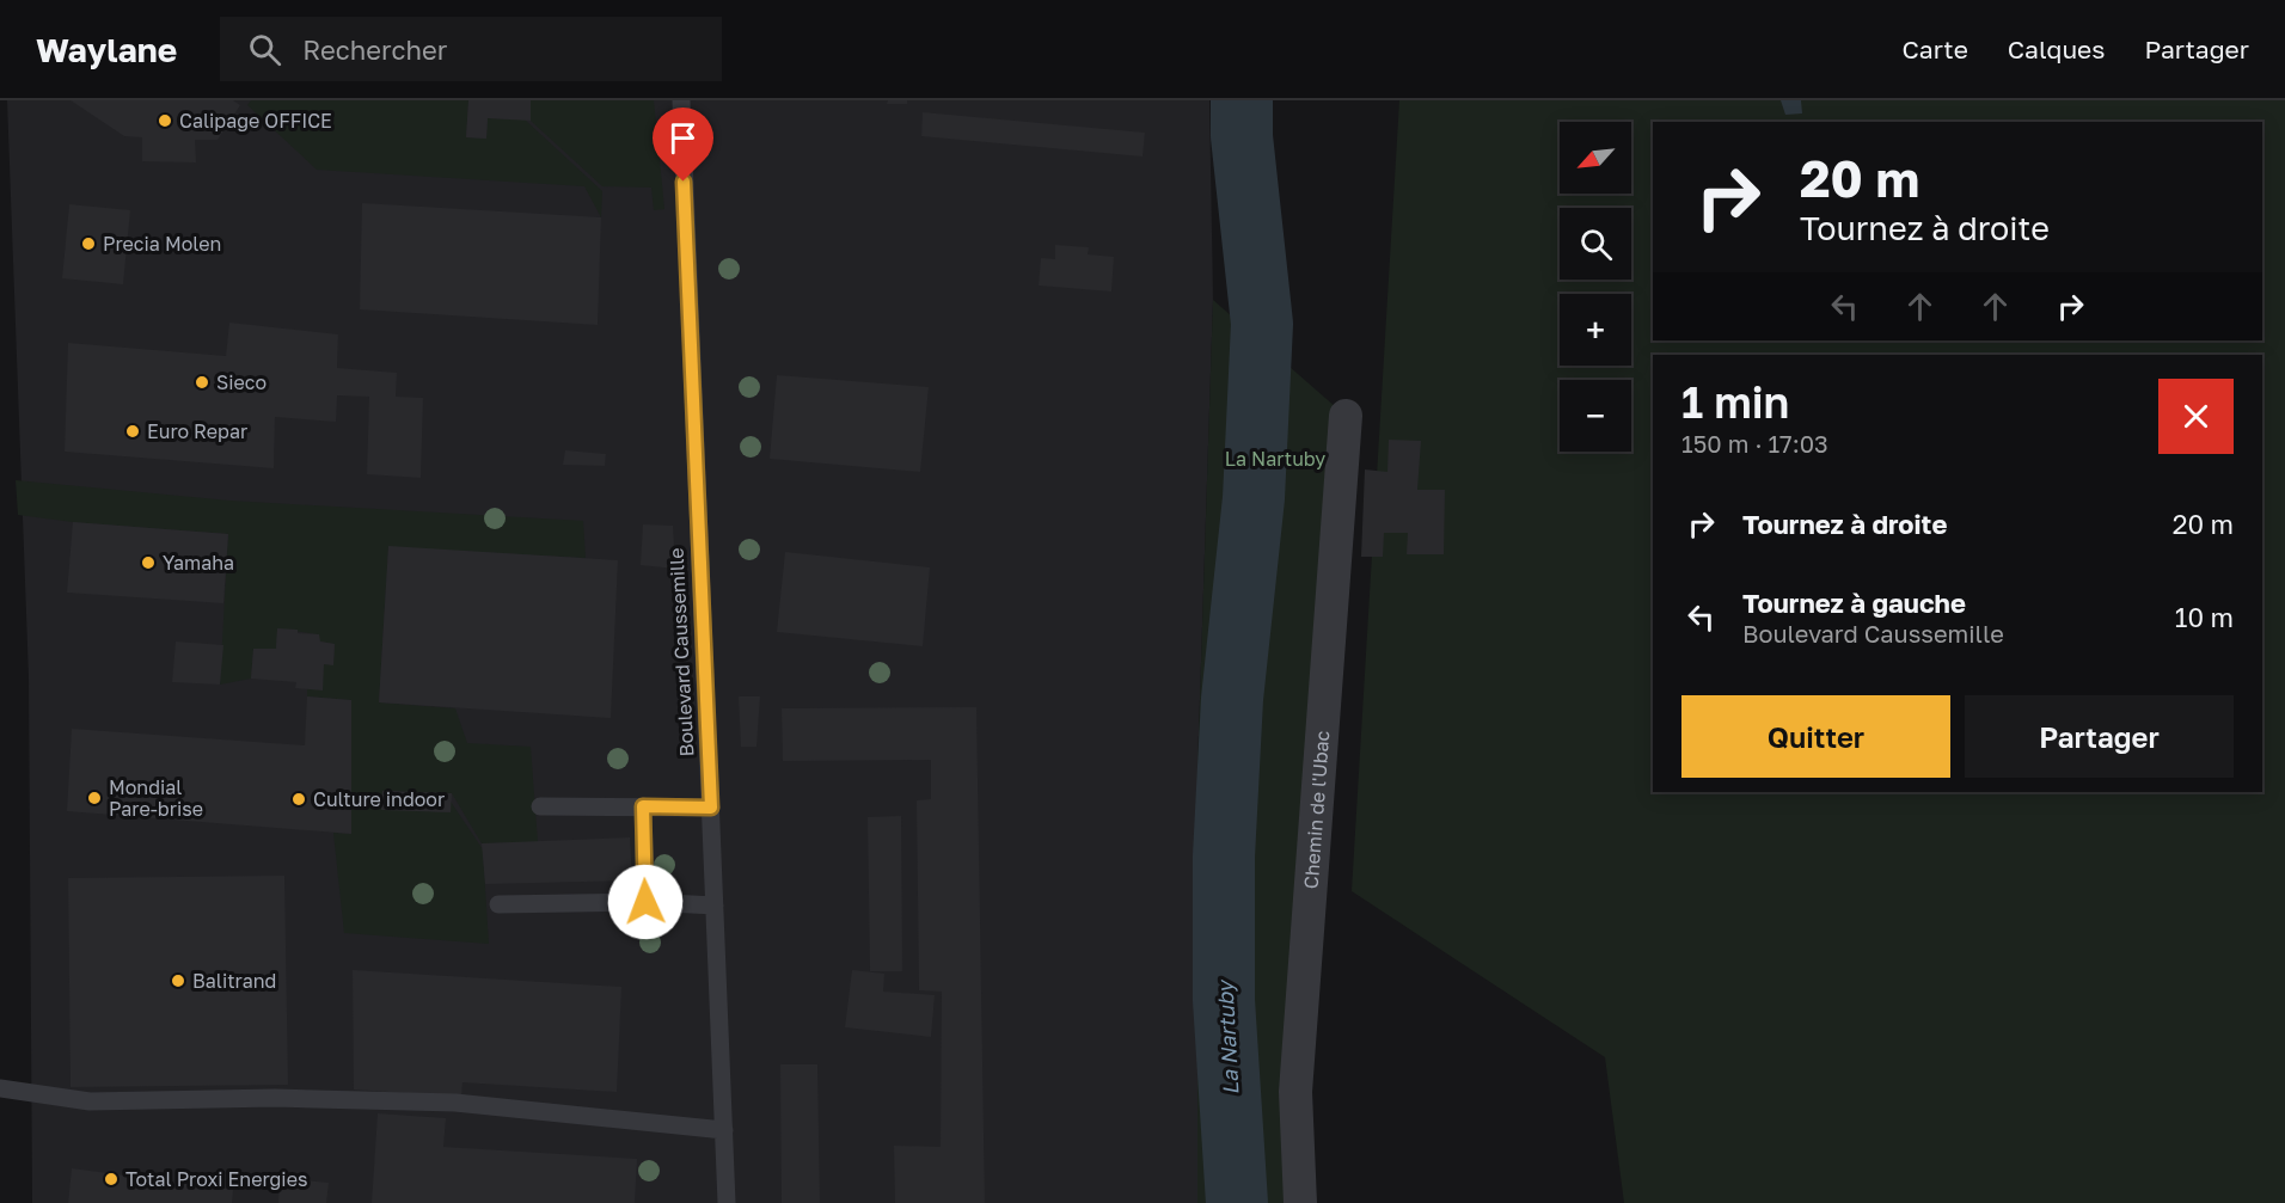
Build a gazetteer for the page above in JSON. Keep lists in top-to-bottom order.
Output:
{
  "streets": {
    "street": ["Chemin de l'Ubac"],
    "lane": ["Boulevard Caussemille"]
  },
  "water": ["La Nartuby"],
  "parks": ["La Nartuby"],
  "places": [
    "Calipage OFFICE",
    "Precia Molen",
    "Sieco",
    "Euro Repar",
    "Yamaha",
    "Mondial Pare-brise",
    "Culture indoor",
    "Balitrand",
    "Total Proxi Energies"
  ],
  "north": "bottom left",
  "page": {
    "header": "Waylane",
    "search": "Rechercher",
    "nav": ["Carte", "Calques", "Partager"],
    "map_buttons": ["+", "−"],
    "turn": ["20 m", "Tournez à droite"],
    "heading": ["1 min", "150 m · 17:03"],
    "list": [
      {
        "name": "Tournez à droite",
        "value": "20 m"
      },
      {
        "name": "Tournez à gauche",
        "note": "Boulevard Caussemille",
        "value": "10 m"
      }
    ],
    "buttons": ["Quitter", "Partager"]
  }
}
